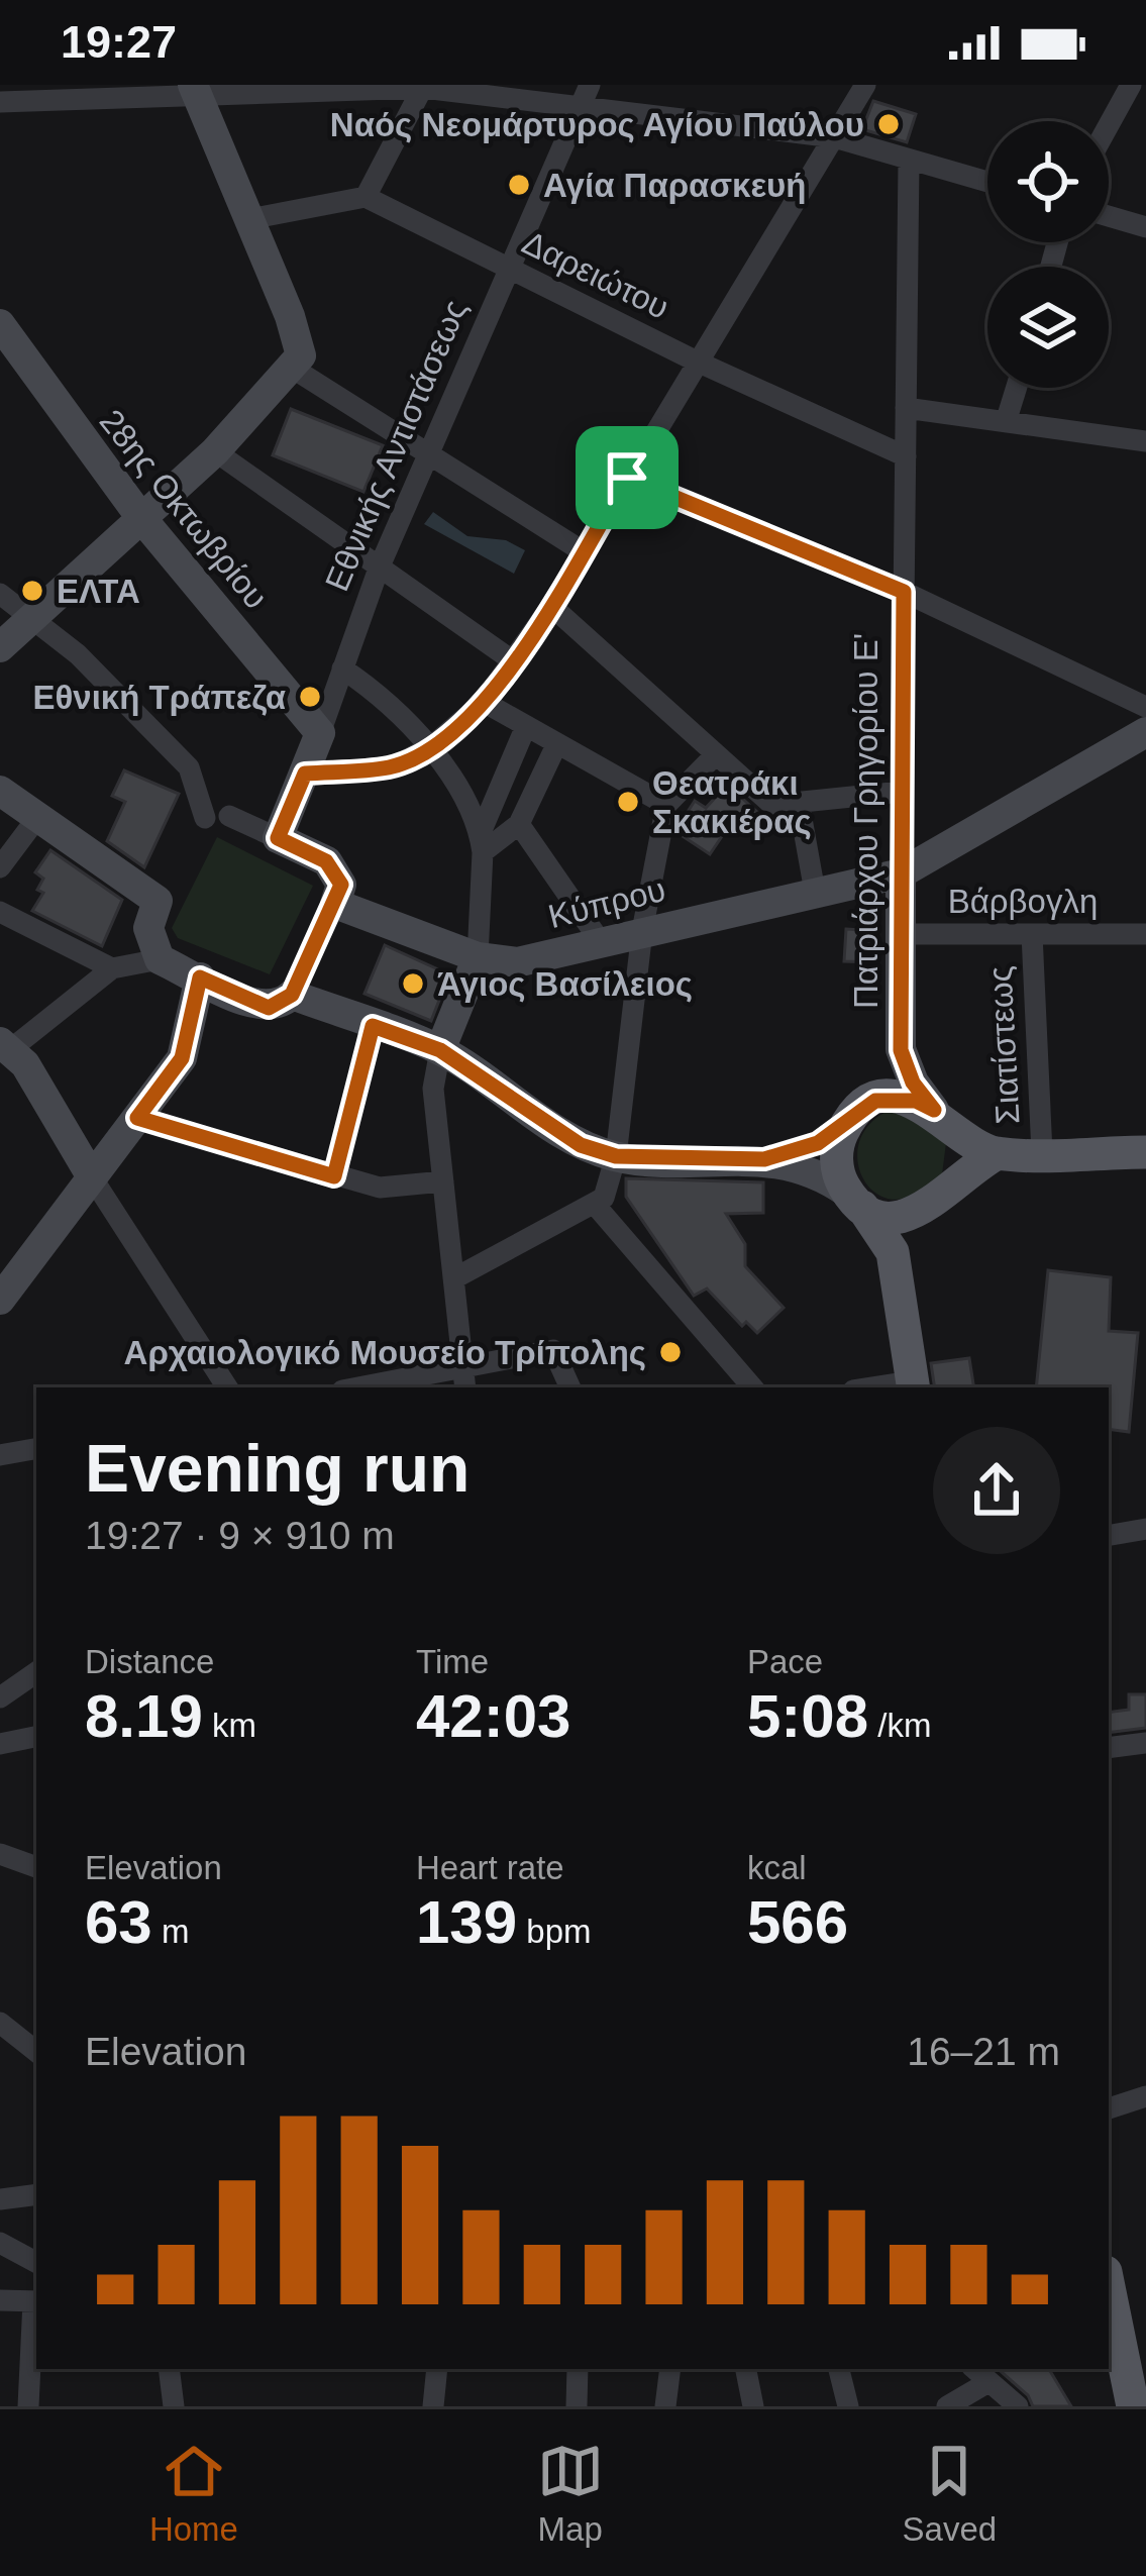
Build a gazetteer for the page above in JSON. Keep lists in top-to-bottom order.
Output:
{
  "streets": {
    "main road": [
      "Εθνικής Αντιστάσεως",
      "28ης Οκτωβρίου",
      "Πατριάρχου Γρηγορίου Ε'",
      "Κύπρου"
    ],
    "street": ["Δαρειώτου", "Βάρβογλη", "Σιατίστεως"]
  },
  "crossings": [
    ["Δαρειώτου", "Εθνικής Αντιστάσεως"],
    ["Δαρειώτου", "Πατριάρχου Γρηγορίου Ε'"],
    ["Εθνικής Αντιστάσεως", "28ης Οκτωβρίου"],
    ["Πατριάρχου Γρηγορίου Ε'", "Βάρβογλη"],
    ["Πατριάρχου Γρηγορίου Ε'", "Κύπρου"],
    ["Βάρβογλη", "Σιατίστεως"]
  ],
  "places": [
    "Ναός Νεομάρτυρος Αγίου Παύλου",
    "Αγία Παρασκευή",
    "ΕΛΤΑ",
    "Εθνική Τράπεζα",
    "Θεατράκι Σκακιέρας",
    "Άγιος Βασίλειος",
    "Αρχαιολογικό Μουσείο Τρίπολης"
  ],
  "page": {
    "status": "19:27",
    "heading": ["Evening run", "19:27 · 9 × 910 m"],
    "stats": [
      ["Distance", "8.19 km"],
      ["Time", "42:03"],
      ["Pace", "5:08 /km"],
      ["Elevation", "63 m"],
      ["Heart rate", "139 bpm"],
      ["kcal", "566"]
    ],
    "chart": ["Elevation", "16–21 m"],
    "tabs": ["Home", "Map", "Saved"]
  }
}
